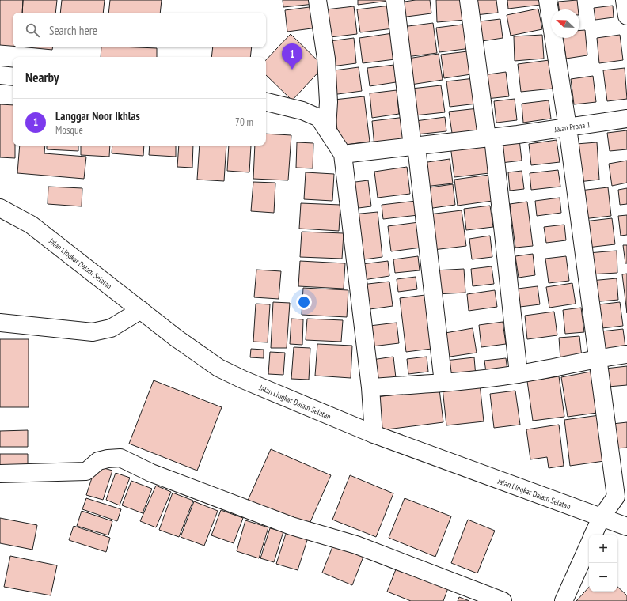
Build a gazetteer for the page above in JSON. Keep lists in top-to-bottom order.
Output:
{
  "streets": {
    "street": ["Jalan Prona 1", "Jalan Lingkar Dalam Selatan"]
  },
  "north": "top left",
  "page": {
    "search": "Search here",
    "pins": "1",
    "heading": "Nearby",
    "list": [
      {
        "mark": "1",
        "name": "Langgar Noor Ikhlas",
        "note": "Mosque",
        "value": "70 m"
      }
    ],
    "map_buttons": ["+", "−"]
  }
}
